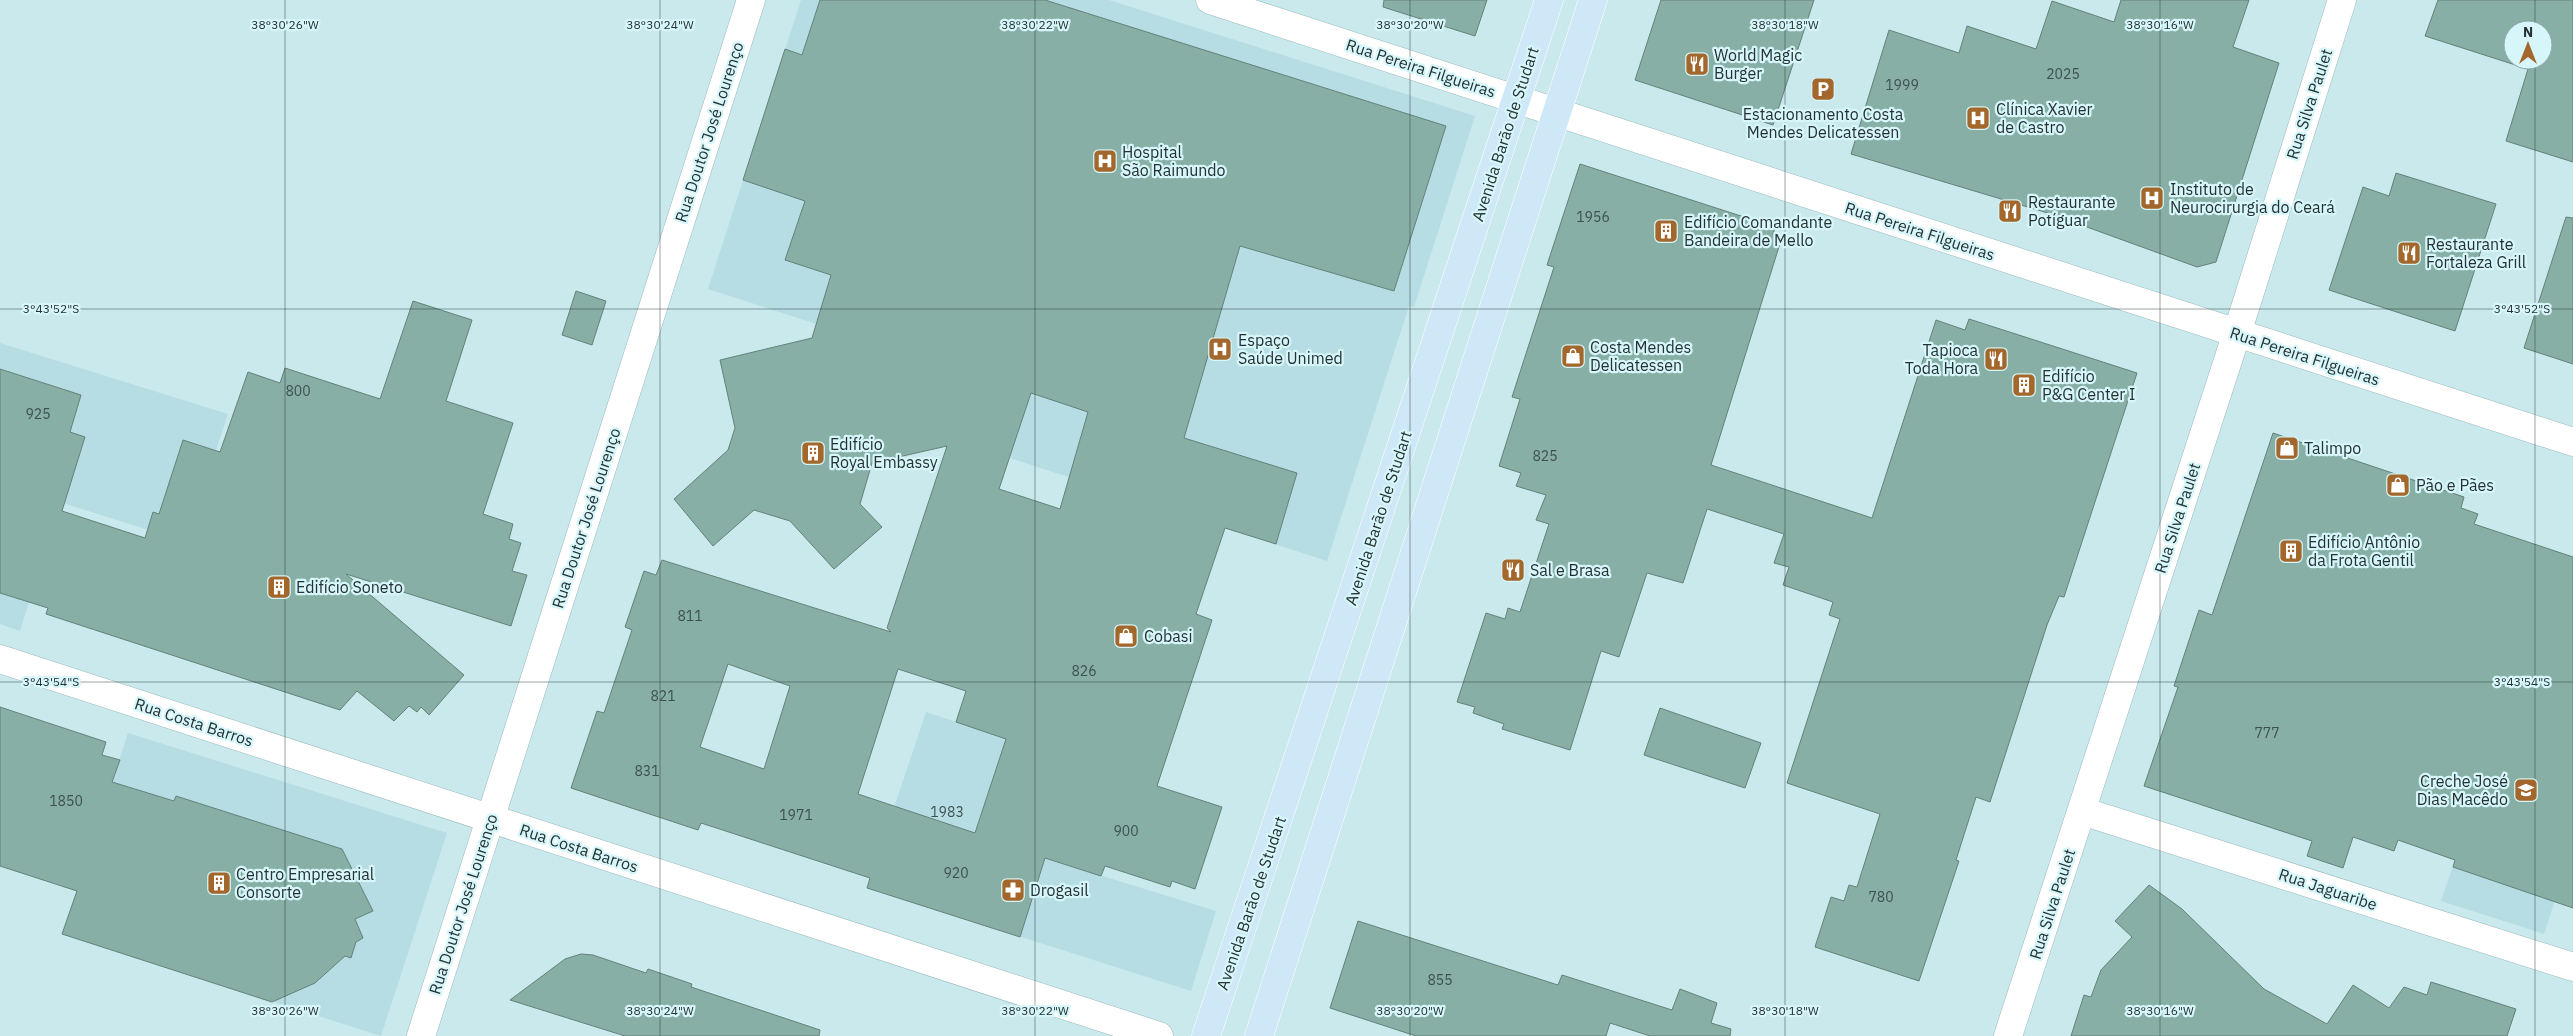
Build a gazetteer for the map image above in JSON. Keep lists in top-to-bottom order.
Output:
{
  "streets": {
    "main road": ["Avenida Barão de Studart"],
    "street": [
      "Rua Pereira Filgueiras",
      "Rua Silva Paulet",
      "Rua Doutor José Lourenço",
      "Rua Costa Barros",
      "Rua Jaguaribe"
    ]
  },
  "crossings": [
    ["Rua Pereira Filgueiras", "Rua Silva Paulet"],
    ["Rua Pereira Filgueiras", "Avenida Barão de Studart"],
    ["Rua Silva Paulet", "Rua Jaguaribe"],
    ["Rua Doutor José Lourenço", "Rua Costa Barros"]
  ],
  "places": {
    "restaurant": [
      "World Magic Burger",
      "Restaurante Potíguar",
      "Restaurante Fortaleza Grill",
      "Tapioca Toda Hora",
      "Sal e Brasa"
    ],
    "parking": ["Estacionamento Costa Mendes Delicatessen"],
    "hospital": [
      "Clínica Xavier de Castro",
      "Hospital São Raimundo",
      "Instituto de Neurocirurgia do Ceará",
      "Espaço Saúde Unimed"
    ],
    "building": [
      "Edifício Comandante Bandeira de Mello",
      "Edifício P&G Center I",
      "Edifício Royal Embassy",
      "Edifício Antônio da Frota Gentil",
      "Edifício Soneto",
      "Centro Empresarial Consorte"
    ],
    "shop": [
      "Costa Mendes Delicatessen",
      "Talimpo",
      "Pão e Pães",
      "Cobasi"
    ],
    "school or university": ["Creche José Dias Macêdo"],
    "pharmacy": ["Drogasil"]
  },
  "house_numbers": [
    "2025",
    "1999",
    "1956",
    "800",
    "925",
    "825",
    "811",
    "826",
    "821",
    "777",
    "831",
    "1850",
    "1983",
    "1971",
    "900",
    "920",
    "780",
    "855"
  ],
  "north": "top",
  "coordinates": [
    "38°30'26\"W",
    "38°30'24\"W",
    "38°30'22\"W",
    "38°30'20\"W",
    "38°30'18\"W",
    "38°30'16\"W",
    "3°43'52\"S",
    "3°43'54\"S"
  ]
}
